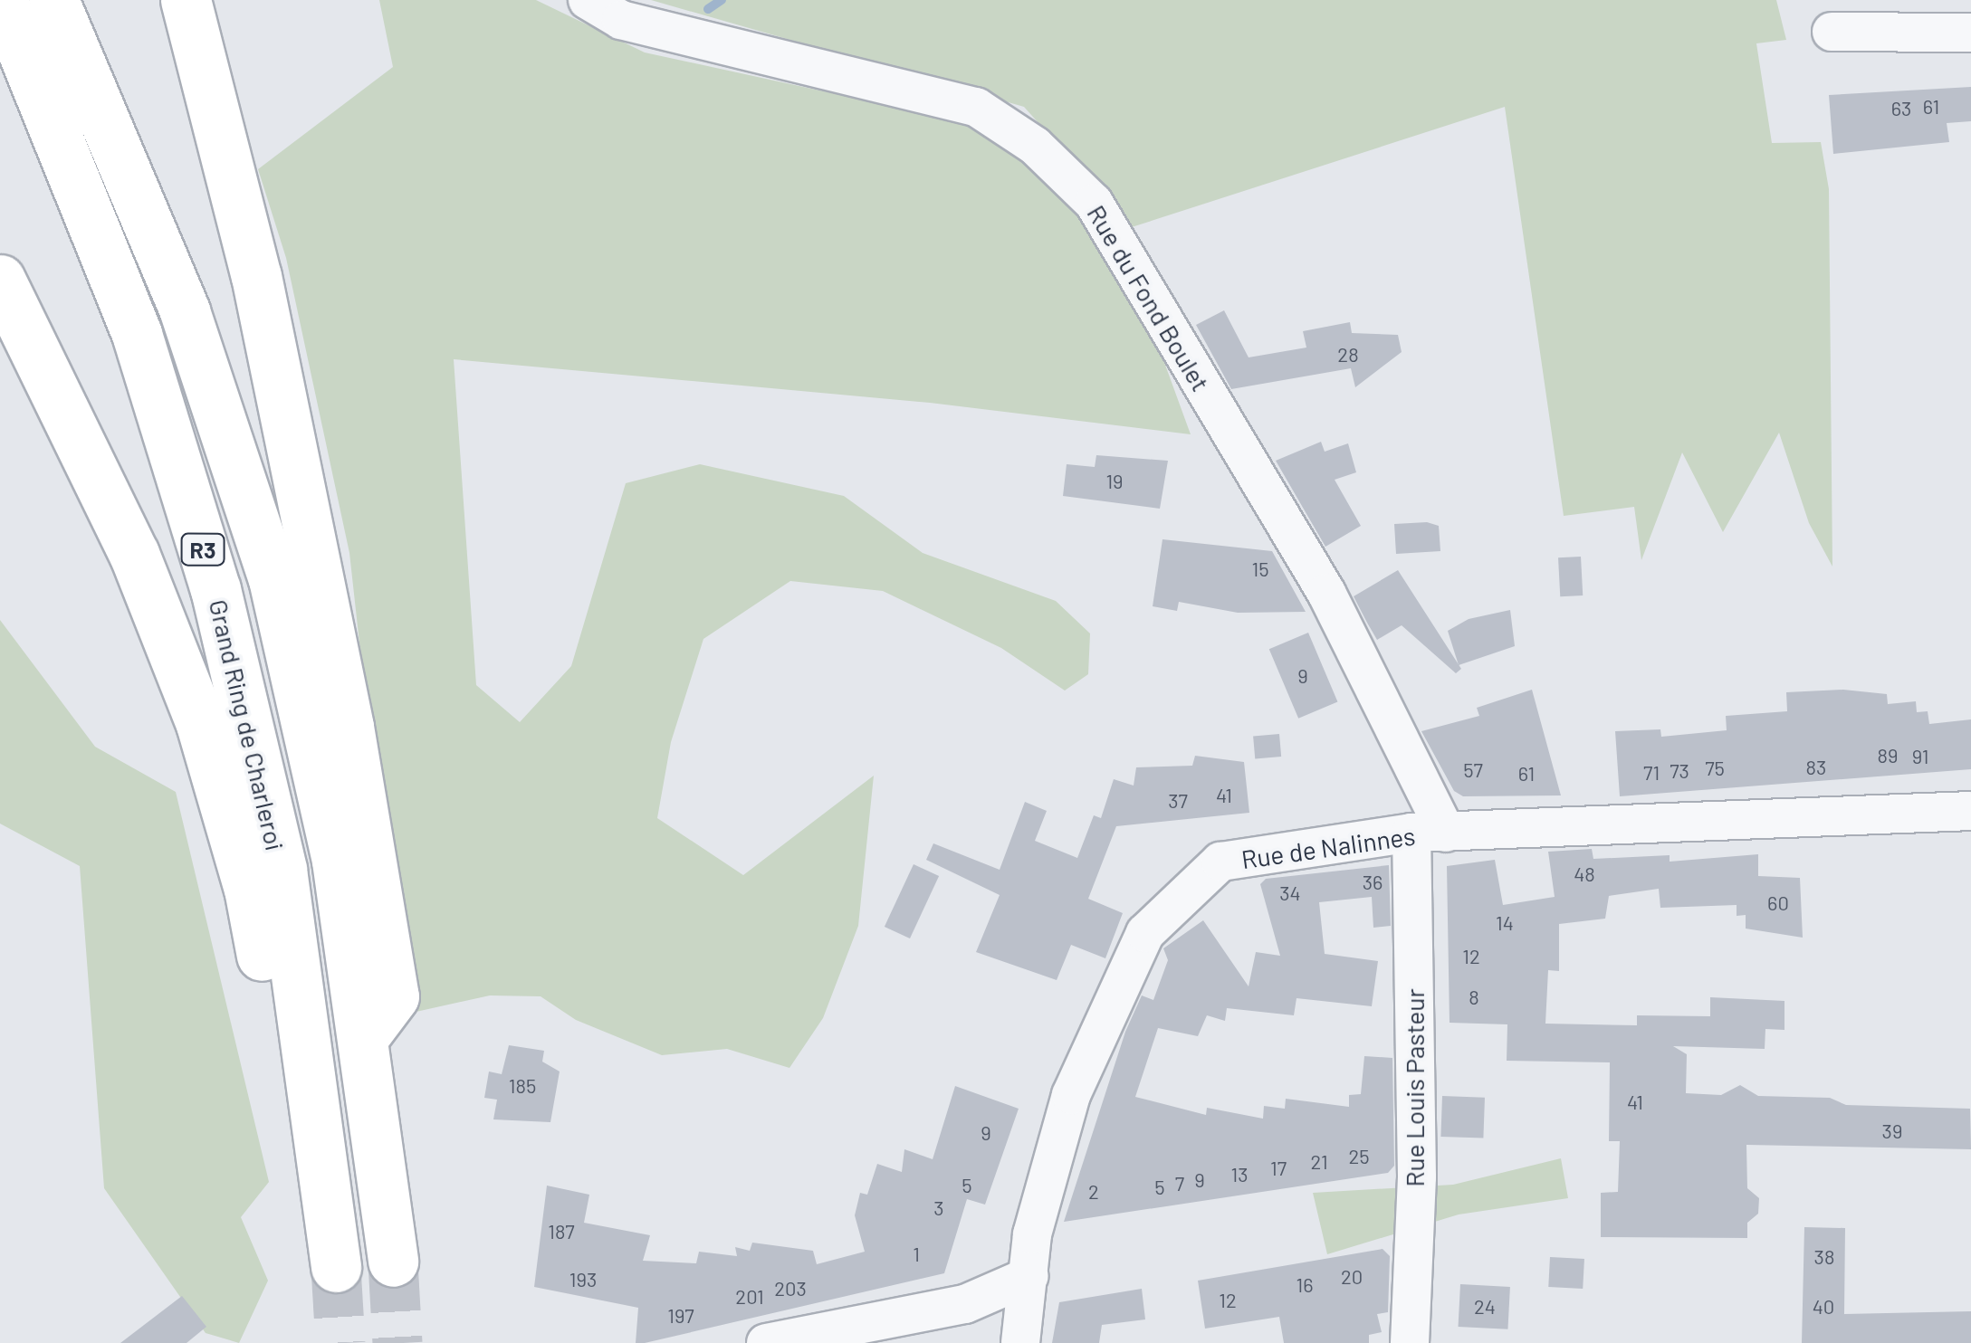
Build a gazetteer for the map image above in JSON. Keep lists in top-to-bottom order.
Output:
{
  "streets": {
    "highway": ["R3", "Grand Ring de Charleroi"],
    "street": ["Rue du Fond Boulet", "Rue de Nalinnes", "Rue Louis Pasteur"]
  },
  "crossings": [
    ["Rue du Fond Boulet", "Rue de Nalinnes"],
    ["Rue du Fond Boulet", "Rue Louis Pasteur"],
    ["Rue de Nalinnes", "Rue Louis Pasteur"]
  ],
  "house_numbers": [
    "61",
    "63",
    "28",
    "19",
    "15",
    "9",
    "89",
    "91",
    "83",
    "75",
    "57",
    "73",
    "71",
    "61",
    "41",
    "37",
    "48",
    "36",
    "34",
    "60",
    "14",
    "12",
    "8",
    "185",
    "41",
    "39",
    "9",
    "25",
    "21",
    "17",
    "13",
    "9",
    "7",
    "5",
    "5",
    "2",
    "3",
    "187",
    "1",
    "38",
    "20",
    "193",
    "16",
    "203",
    "201",
    "12",
    "24",
    "40",
    "197"
  ]
}
